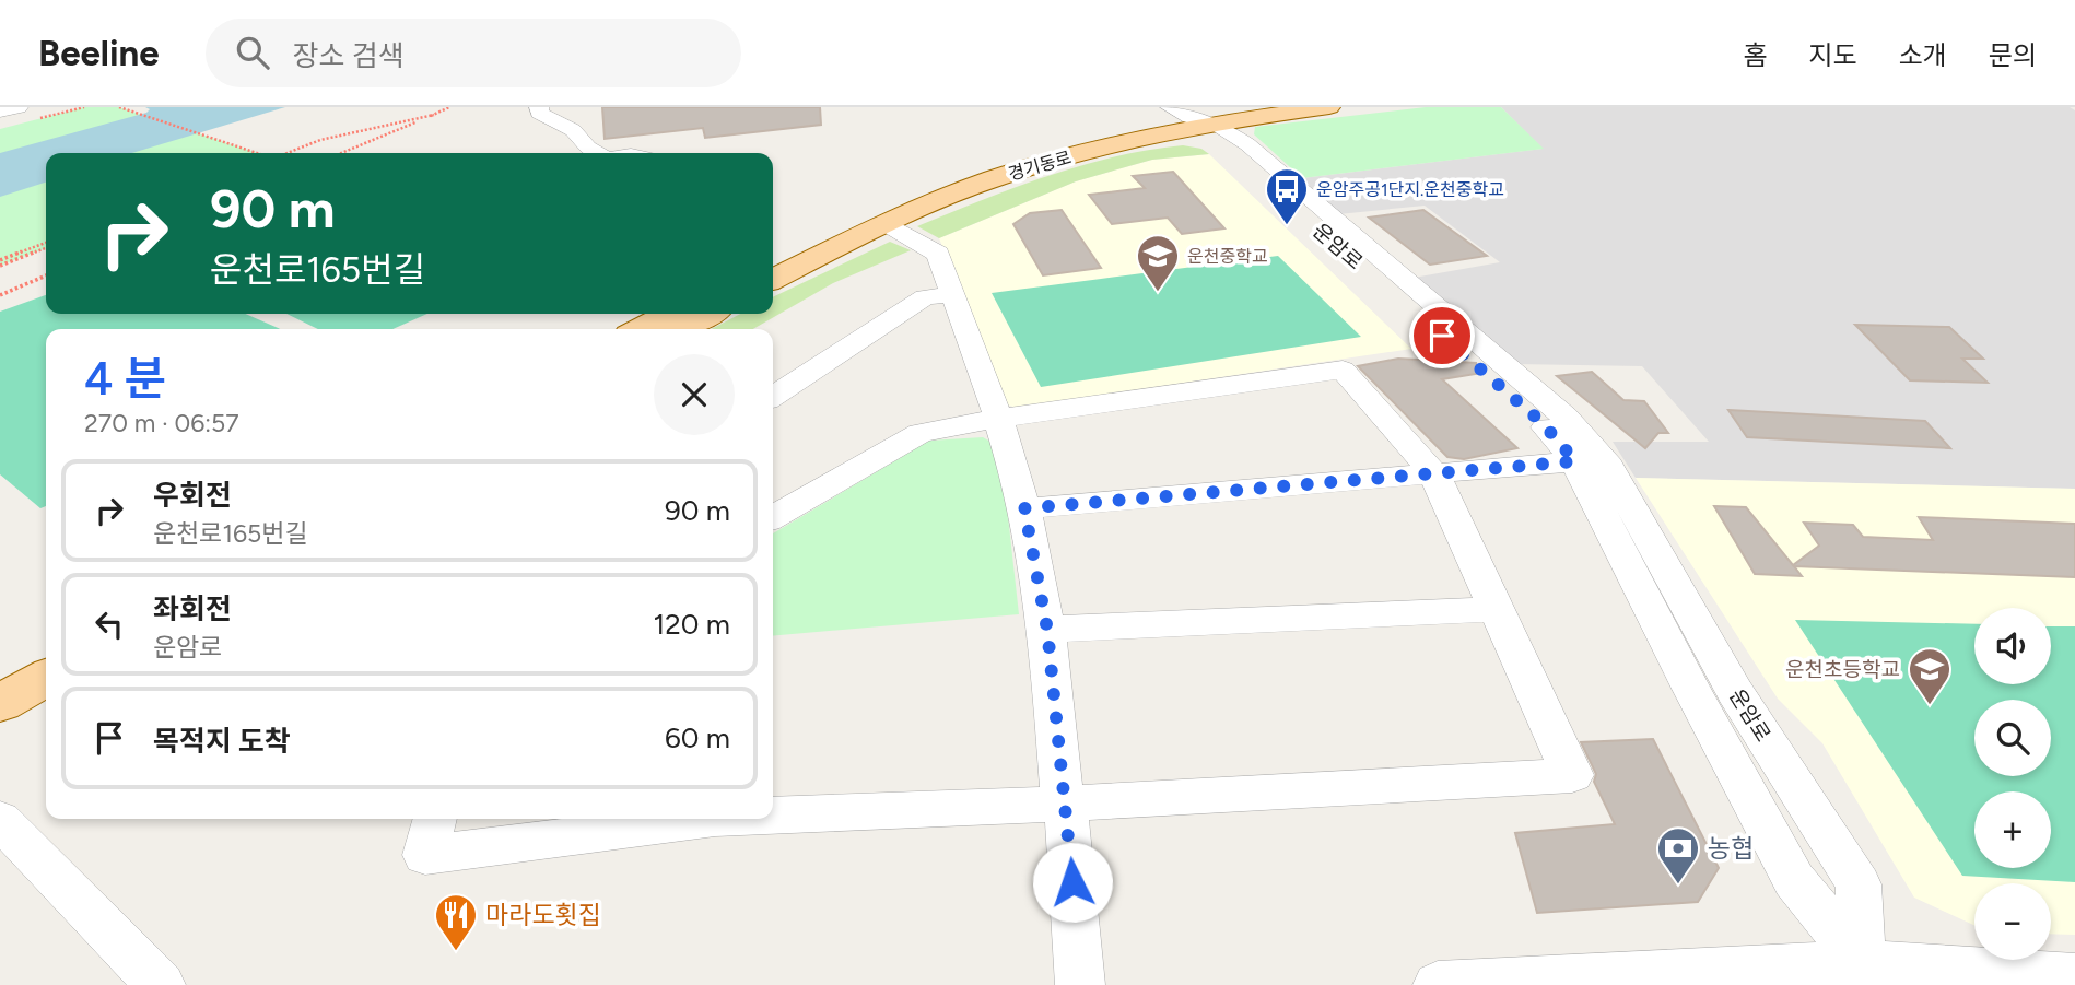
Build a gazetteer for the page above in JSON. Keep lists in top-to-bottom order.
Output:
{
  "streets": {
    "main road": ["경기동로"],
    "street": ["운암로"]
  },
  "crossings": [
    ["경기동로", "운암로"]
  ],
  "places": {
    "bus stop": ["운암주공1단지.운천중학교"],
    "school or university": ["운천중학교", "운천초등학교"],
    "bank": ["농협"],
    "restaurant": ["마라도횟집"]
  },
  "page": {
    "header": "Beeline",
    "search": "장소 검색",
    "nav": [
      "홈",
      "지도",
      "소개",
      "문의"
    ],
    "turn": ["90 m", "운천로165번길"],
    "heading": ["4 분", "270 m · 06:57"],
    "list": [
      {
        "name": "우회전",
        "note": "운천로165번길",
        "value": "90 m"
      },
      {
        "name": "좌회전",
        "note": "운암로",
        "value": "120 m"
      },
      {
        "name": "목적지 도착",
        "value": "60 m"
      }
    ],
    "map_buttons": ["+", "−"]
  }
}
